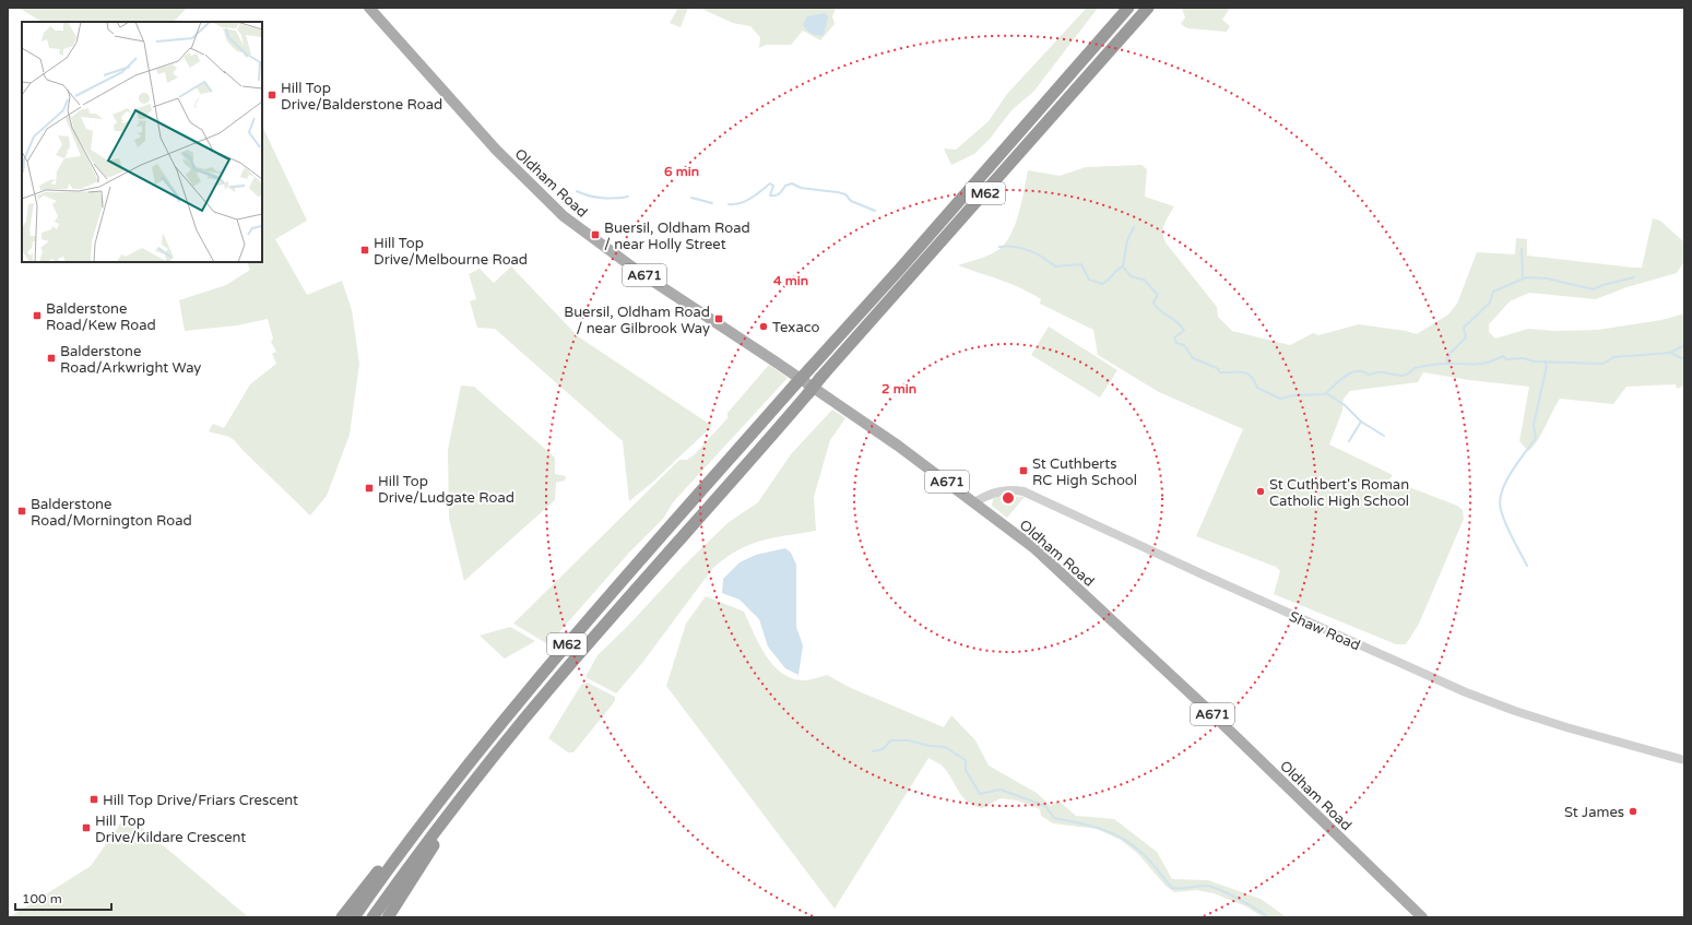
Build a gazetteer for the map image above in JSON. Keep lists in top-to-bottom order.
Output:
{
  "streets": {
    "highway": ["M62"],
    "main road": ["Oldham Road", "A671"],
    "street": ["Shaw Road"]
  },
  "crossings": [
    ["Oldham Road", "Shaw Road"]
  ],
  "places": {
    "transit": [
      "Hill Top Drive/Balderstone Road",
      "Buersil, Oldham Road / near Holly Street",
      "Hill Top Drive/Melbourne Road",
      "Balderstone Road/Kew Road",
      "Buersil, Oldham Road / near Gilbrook Way",
      "Balderstone Road/Arkwright Way",
      "St Cuthberts RC High School",
      "Hill Top Drive/Ludgate Road",
      "Balderstone Road/Mornington Road",
      "Hill Top Drive/Friars Crescent",
      "Hill Top Drive/Kildare Crescent"
    ],
    "other": ["Texaco", "St Cuthbert's Roman Catholic High School", "St James"]
  },
  "scale_bar": "100 m",
  "rings": ["6 min", "4 min", "2 min"]
}
